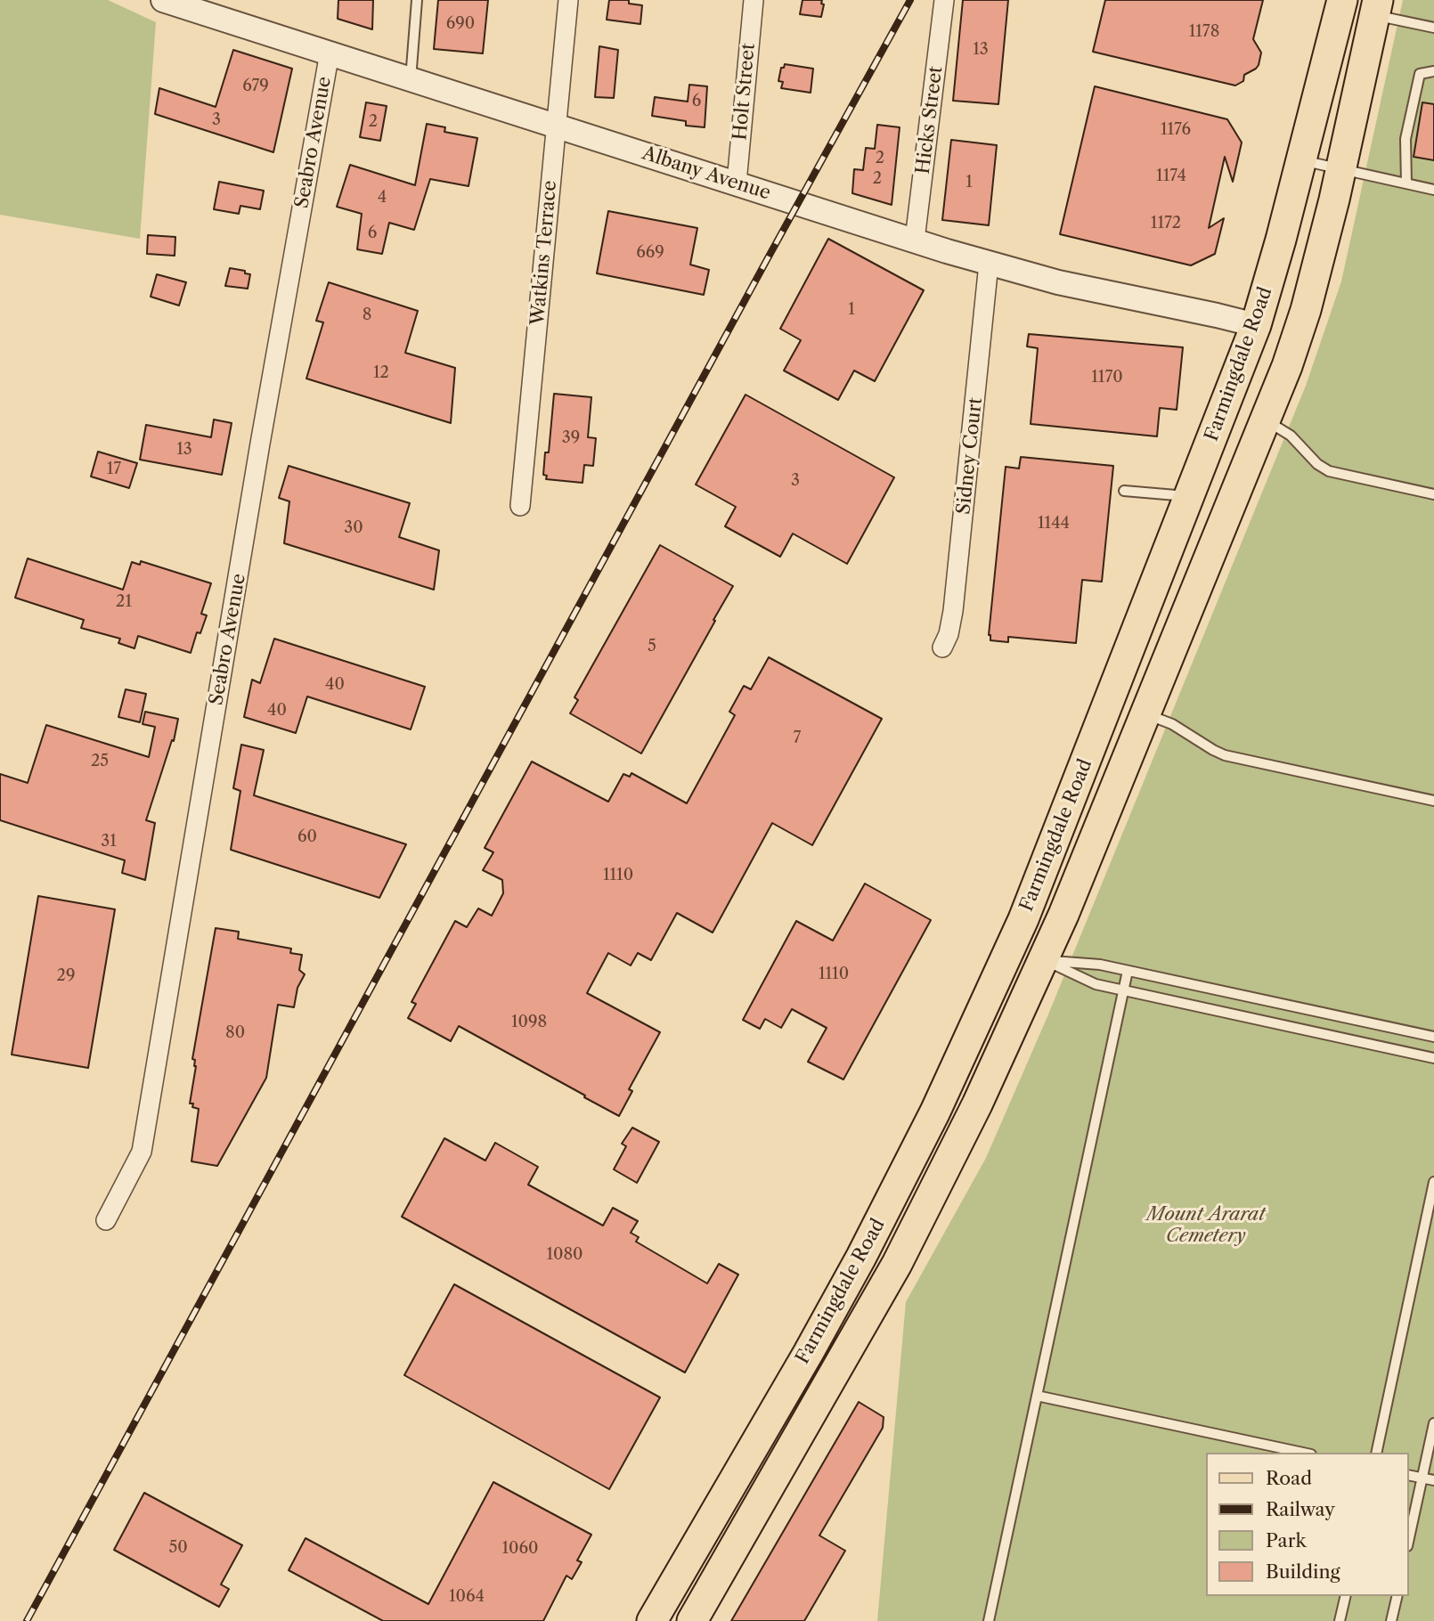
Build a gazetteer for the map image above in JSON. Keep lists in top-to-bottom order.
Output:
{
  "streets": {
    "main road": ["Farmingdale Road"],
    "street": [
      "Holt Street",
      "Hicks Street",
      "Seabro Avenue",
      "Albany Avenue",
      "Watkins Terrace",
      "Sidney Court"
    ]
  },
  "crossings": [
    ["Holt Street", "Albany Avenue"],
    ["Hicks Street", "Albany Avenue"],
    ["Seabro Avenue", "Albany Avenue"],
    ["Albany Avenue", "Watkins Terrace"],
    ["Albany Avenue", "Farmingdale Road"],
    ["Albany Avenue", "Sidney Court"]
  ],
  "parks": ["Mount Ararat Cemetery"],
  "house_numbers": [
    "690",
    "1178",
    "13",
    "679",
    "6",
    "3",
    "2",
    "1176",
    "2",
    "1174",
    "2",
    "1",
    "4",
    "1172",
    "6",
    "669",
    "1",
    "8",
    "12",
    "1170",
    "39",
    "13",
    "17",
    "3",
    "1144",
    "30",
    "21",
    "5",
    "40",
    "40",
    "7",
    "25",
    "60",
    "31",
    "1110",
    "1110",
    "29",
    "1098",
    "80",
    "1080",
    "50",
    "1060",
    "1064"
  ],
  "legend": [
    "Road",
    "Railway",
    "Park",
    "Building"
  ]
}
